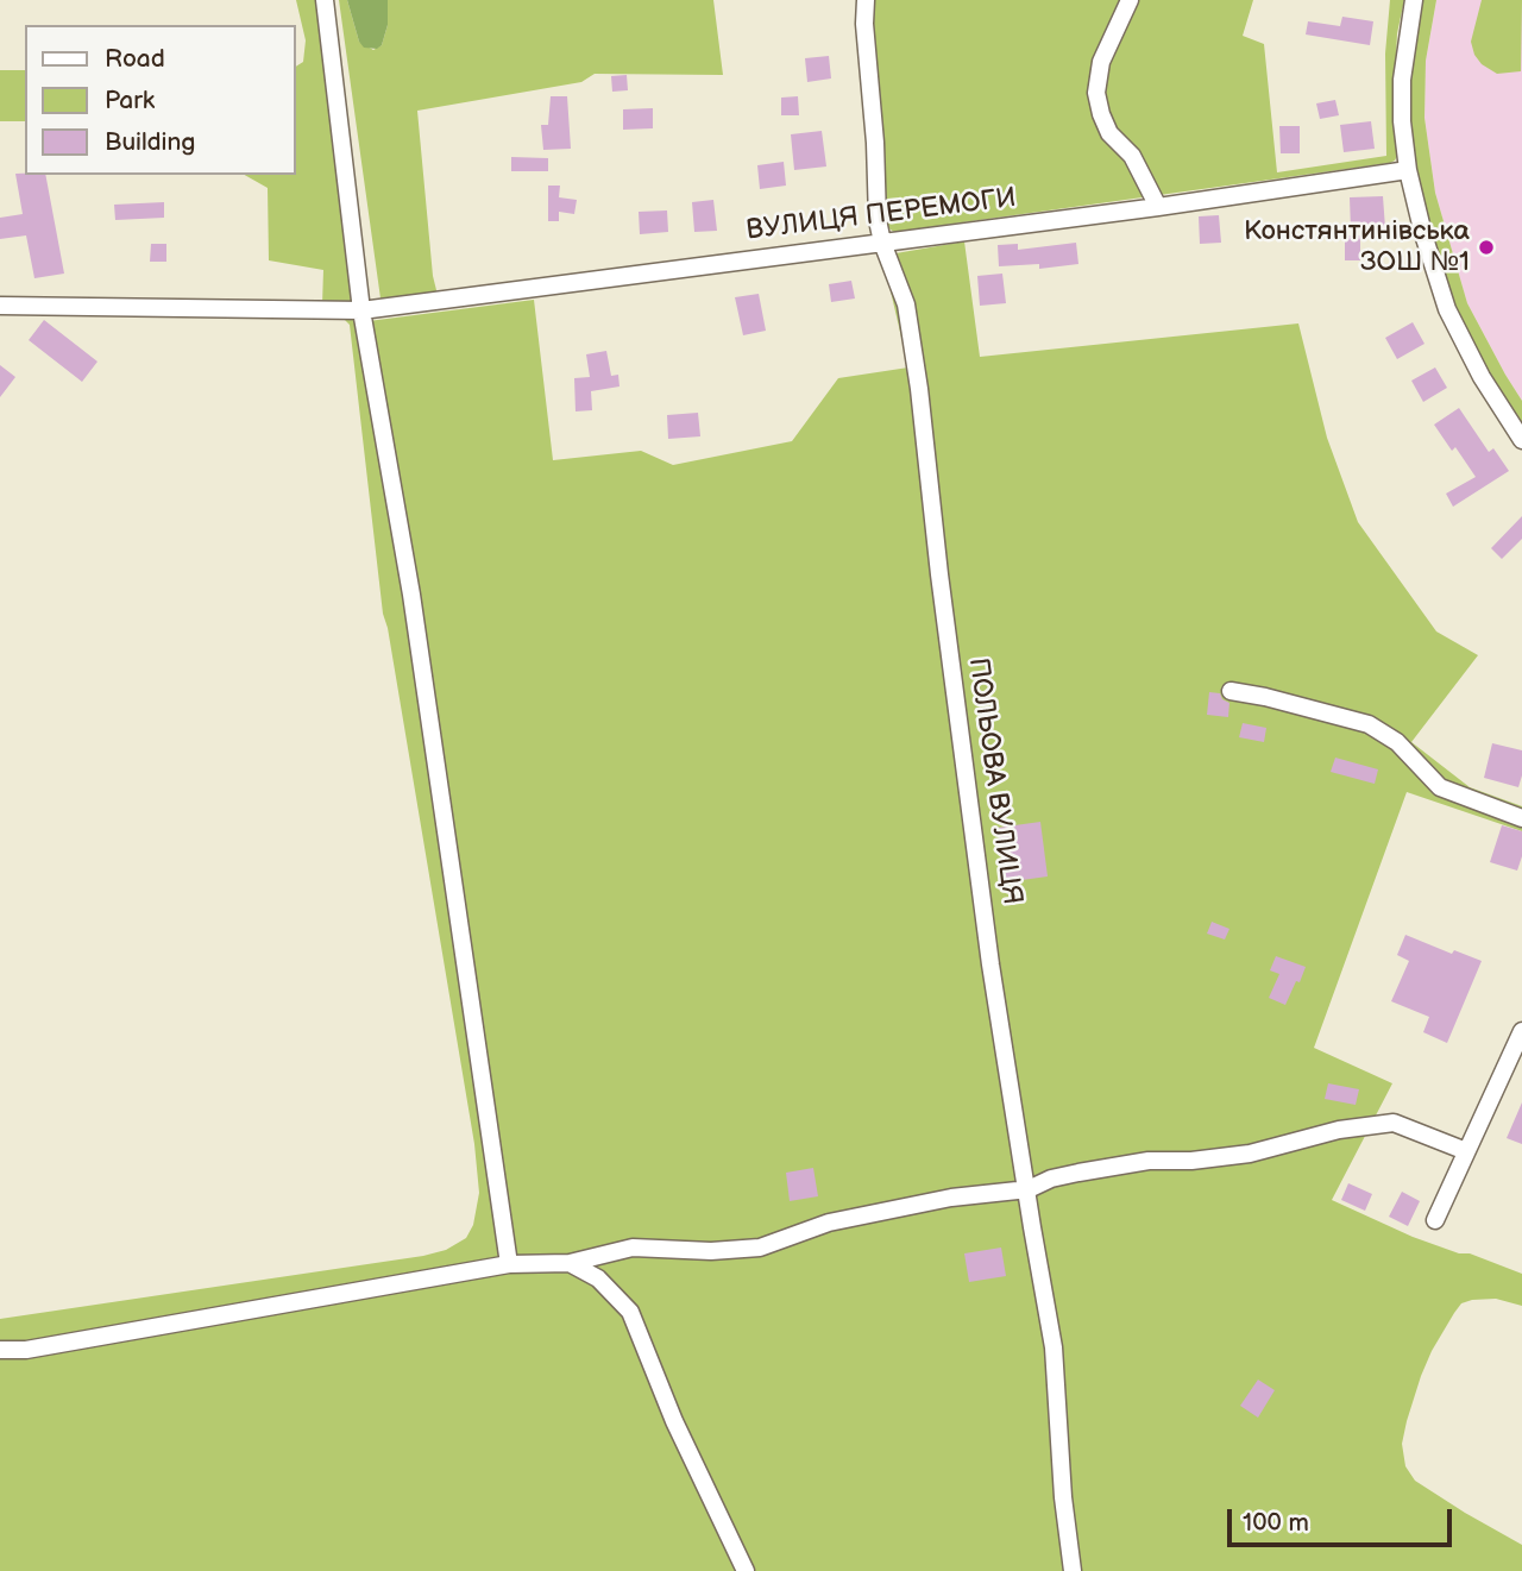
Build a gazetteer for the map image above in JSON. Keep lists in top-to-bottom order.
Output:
{
  "streets": {
    "street": ["ВУЛИЦЯ ПЕРЕМОГИ", "ПОЛЬОВА ВУЛИЦЯ"]
  },
  "crossings": [
    ["ВУЛИЦЯ ПЕРЕМОГИ", "ПОЛЬОВА ВУЛИЦЯ"]
  ],
  "places": ["Констянтинівська ЗОШ №1"],
  "legend": ["Road", "Park", "Building"],
  "scale_bar": "100 m"
}
